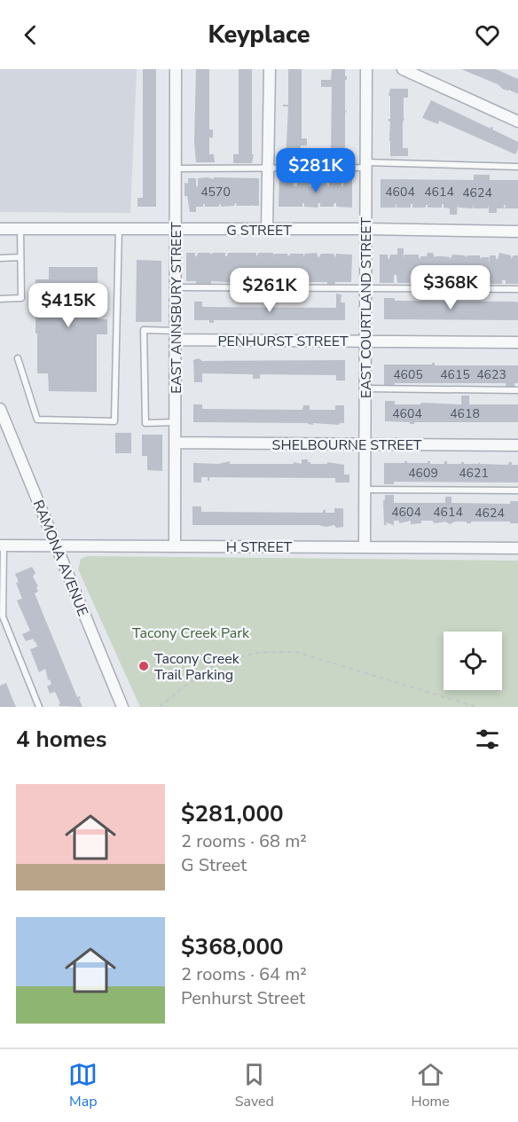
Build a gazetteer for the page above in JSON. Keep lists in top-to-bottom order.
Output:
{
  "streets": {
    "street": [
      "G STREET",
      "EAST ANNSBURY STREET",
      "EAST COURTLAND STREET",
      "PENHURST STREET",
      "SHELBOURNE STREET",
      "H STREET",
      "RAMONA AVENUE"
    ]
  },
  "crossings": [
    ["G STREET", "EAST ANNSBURY STREET"],
    ["G STREET", "EAST COURTLAND STREET"],
    ["EAST ANNSBURY STREET", "PENHURST STREET"],
    ["EAST ANNSBURY STREET", "SHELBOURNE STREET"],
    ["EAST ANNSBURY STREET", "H STREET"],
    ["EAST COURTLAND STREET", "PENHURST STREET"],
    ["EAST COURTLAND STREET", "SHELBOURNE STREET"],
    ["EAST COURTLAND STREET", "H STREET"],
    ["H STREET", "RAMONA AVENUE"]
  ],
  "parks": ["Tacony Creek Park"],
  "places": ["Tacony Creek Trail Parking"],
  "house_numbers": [
    "4570",
    "4604",
    "4614",
    "4624",
    "4605",
    "4615",
    "4623",
    "4604",
    "4618",
    "4609",
    "4621",
    "4604",
    "4614",
    "4624"
  ],
  "page": {
    "header": "Keyplace",
    "price": [
      "$281K",
      "$368K",
      "$261K",
      "$415K"
    ],
    "heading": "4 homes",
    "list": [
      {
        "name": "$281,000",
        "note": "2 rooms · 68 m² · G Street"
      },
      {
        "name": "$368,000",
        "note": "2 rooms · 64 m² · Penhurst Street"
      }
    ],
    "tabs": ["Map", "Saved", "Home"]
  }
}
